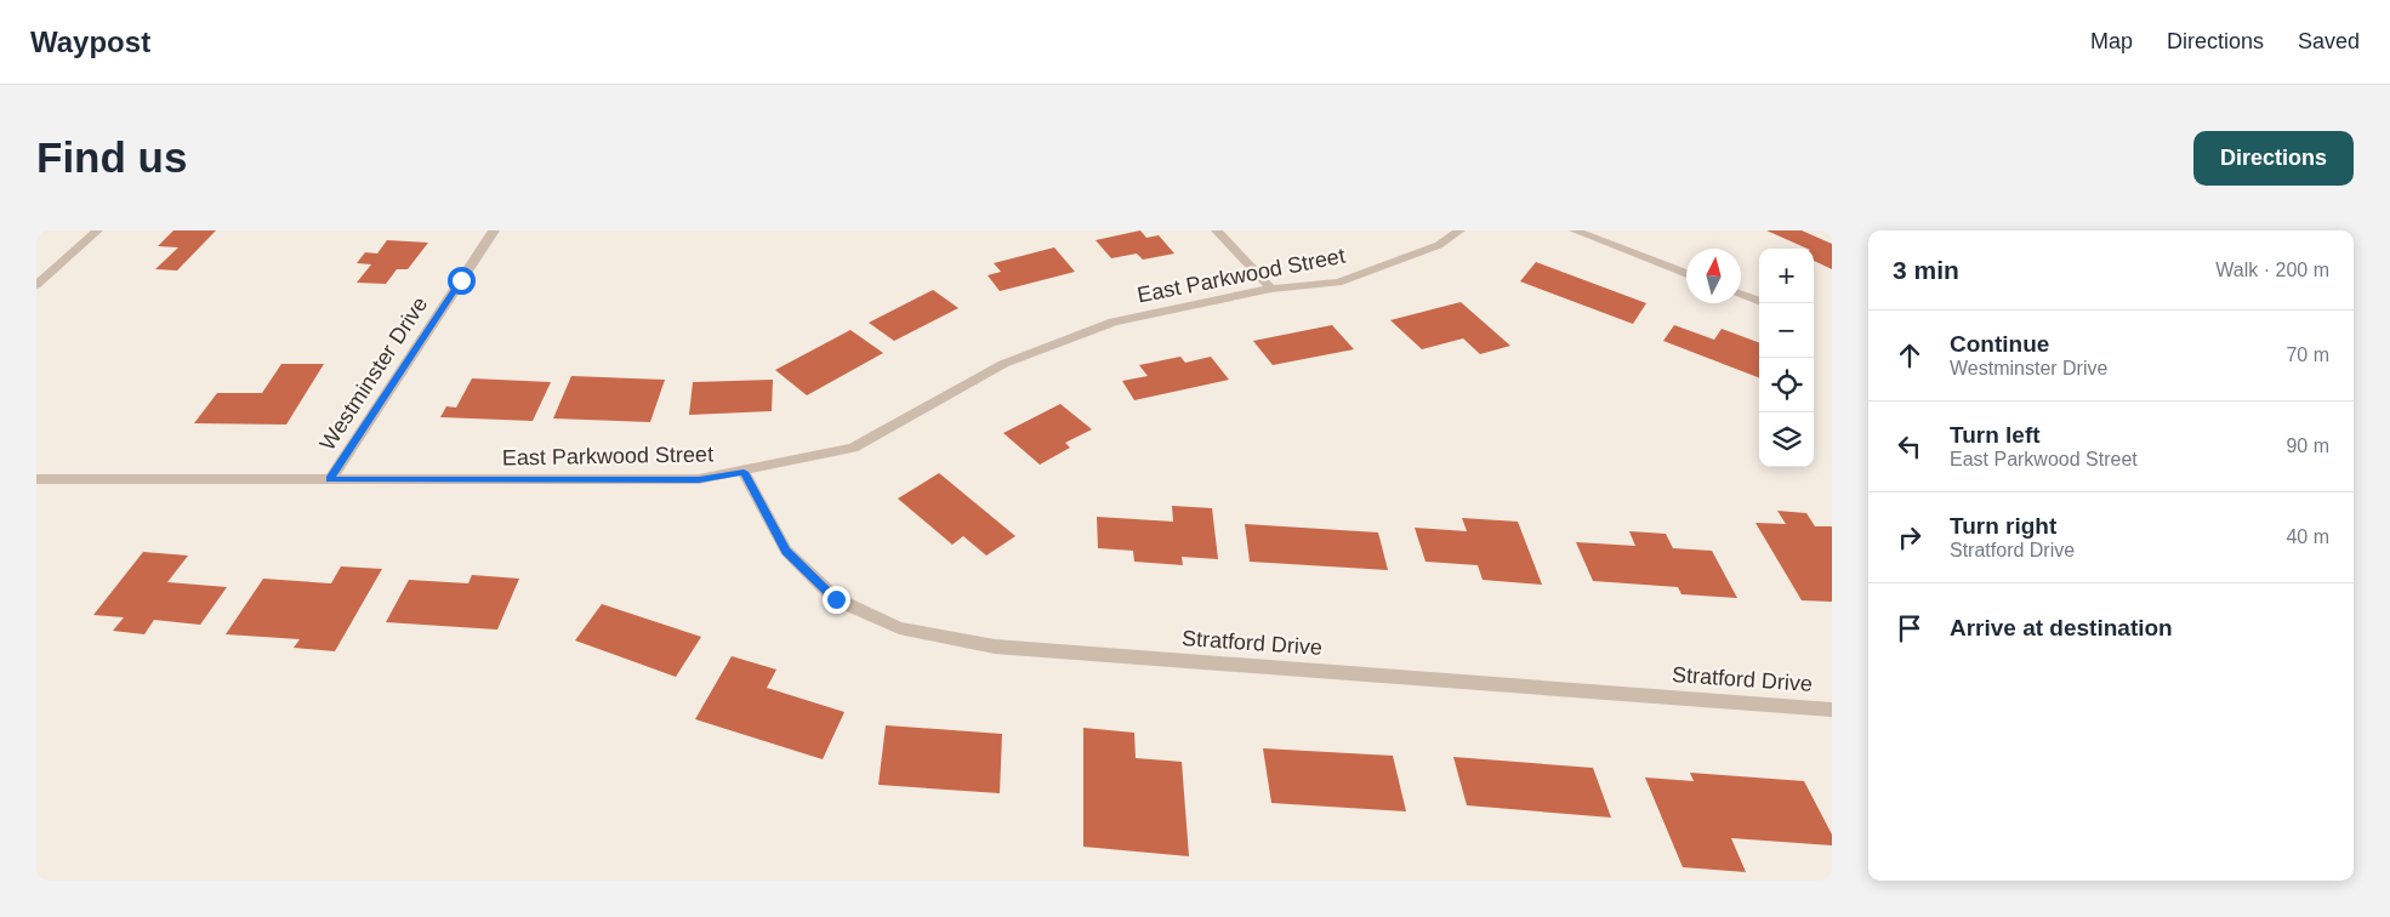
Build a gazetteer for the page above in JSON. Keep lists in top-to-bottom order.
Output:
{
  "streets": {
    "street": ["East Parkwood Street", "Westminster Drive", "Stratford Drive"]
  },
  "crossings": [
    ["East Parkwood Street", "Westminster Drive"],
    ["East Parkwood Street", "Stratford Drive"]
  ],
  "north": "top",
  "page": {
    "header": "Waypost",
    "nav": ["Map", "Directions", "Saved"],
    "buttons": "Directions",
    "title": "Find us",
    "heading": ["3 min", "Walk · 200 m"],
    "map_buttons": ["+", "−"],
    "list": [
      ["Continue", "Westminster Drive", "70 m"],
      ["Turn left", "East Parkwood Street", "90 m"],
      ["Turn right", "Stratford Drive", "40 m"],
      "Arrive at destination"
    ]
  }
}
